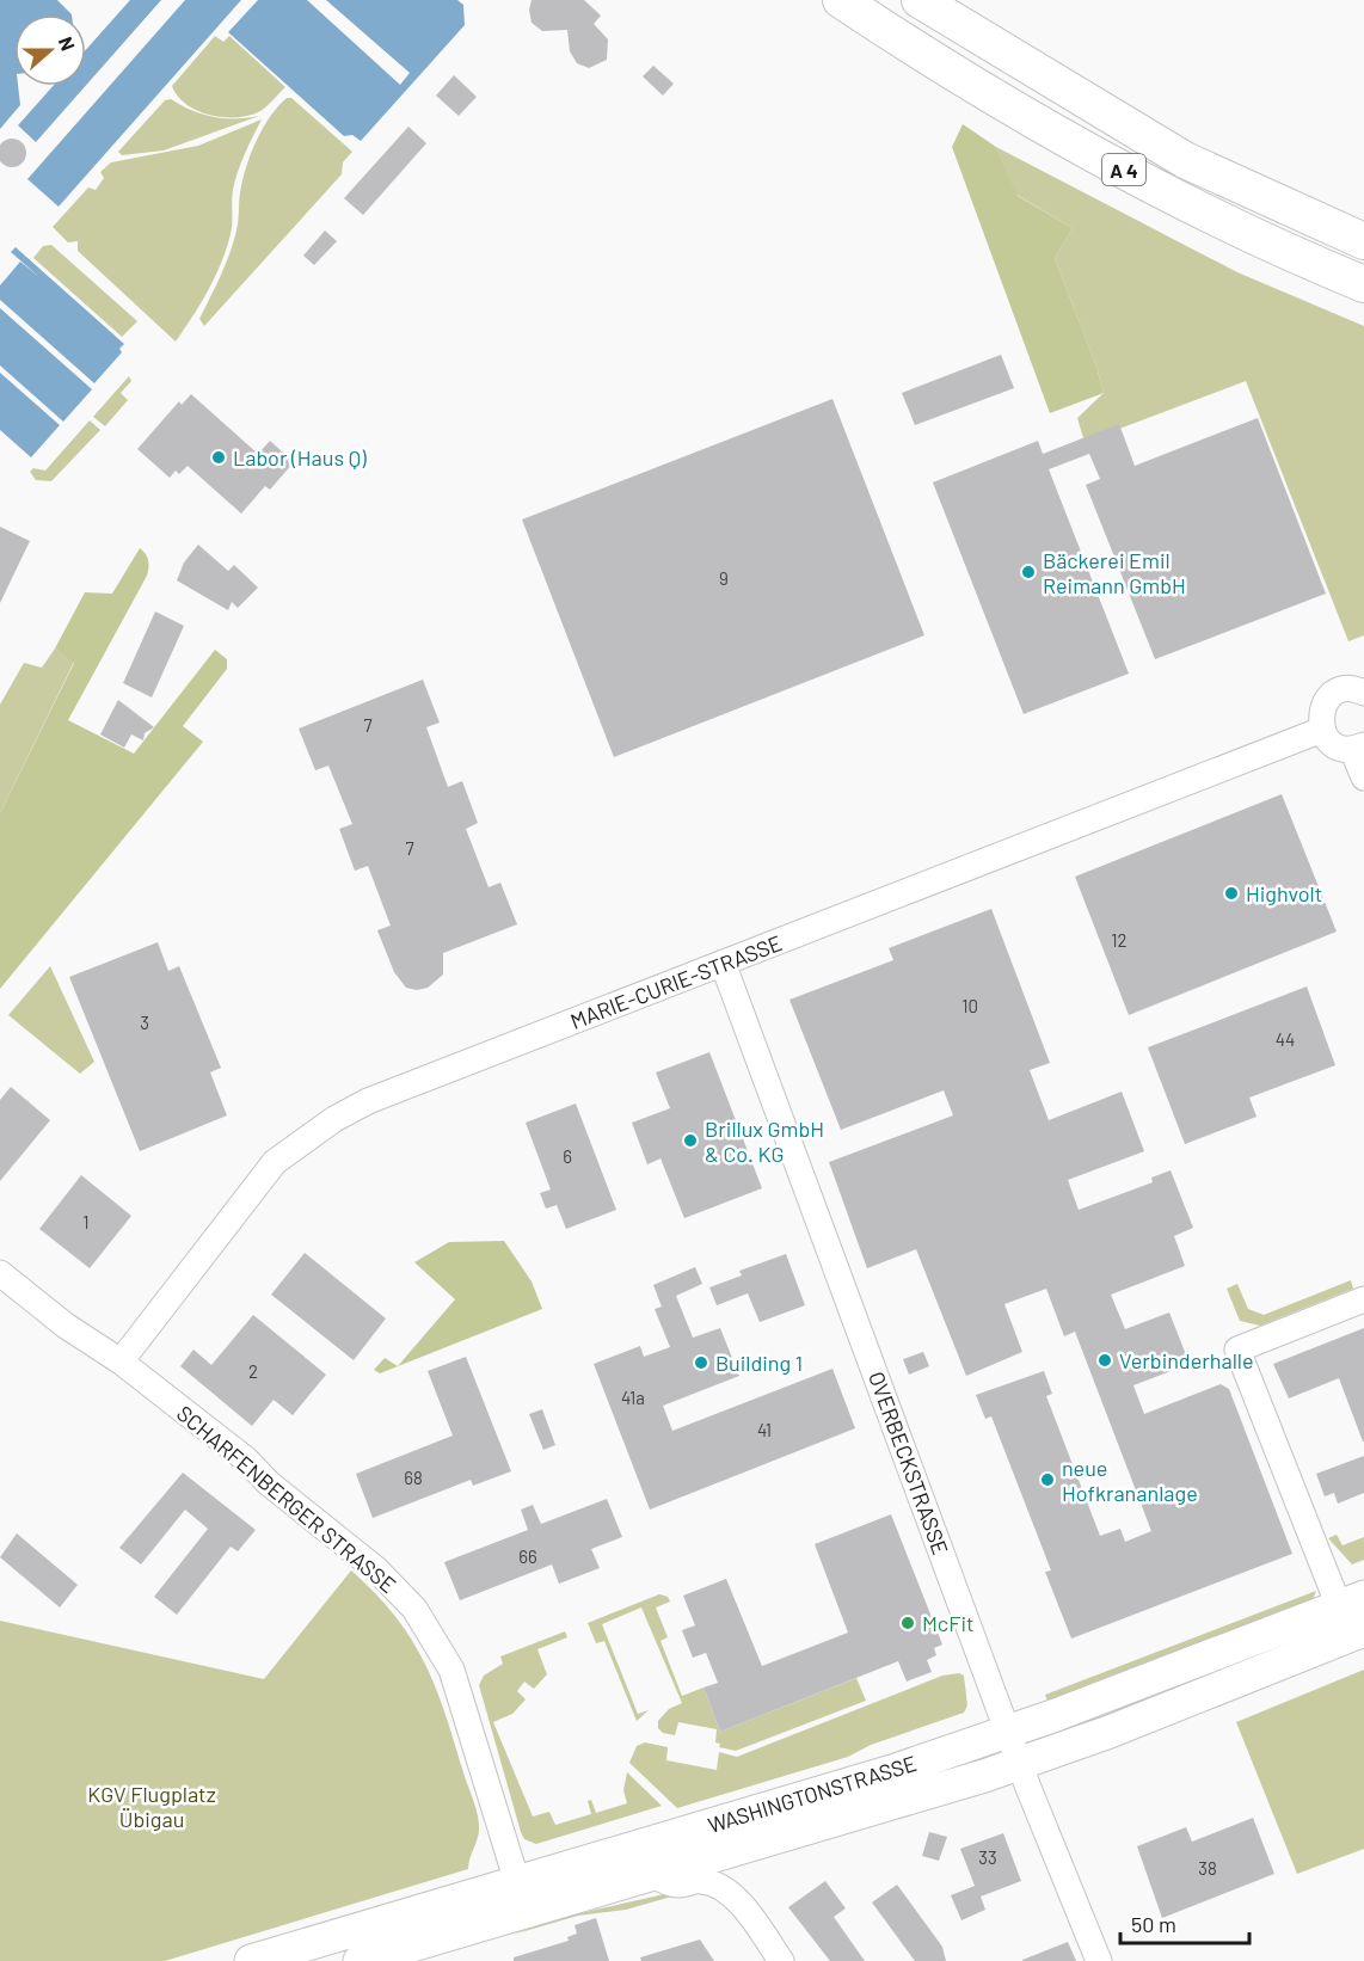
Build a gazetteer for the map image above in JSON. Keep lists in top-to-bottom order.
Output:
{
  "streets": {
    "highway": ["A 4"],
    "main road": ["WASHINGTONSTRASSE"],
    "street": ["MARIE-CURIE-STRASSE", "OVERBECKSTRASSE", "SCHARFENBERGER STRASSE"]
  },
  "crossings": [
    ["MARIE-CURIE-STRASSE", "OVERBECKSTRASSE"],
    ["MARIE-CURIE-STRASSE", "SCHARFENBERGER STRASSE"],
    ["OVERBECKSTRASSE", "WASHINGTONSTRASSE"],
    ["SCHARFENBERGER STRASSE", "WASHINGTONSTRASSE"]
  ],
  "parks": ["KGV Flugplatz Übigau"],
  "places": [
    "Labor (Haus Q)",
    "Bäckerei Emil Reimann GmbH",
    "Highvolt",
    "Brillux GmbH & Co. KG",
    "Verbinderhalle",
    "Building 1",
    "neue Hofkrananlage",
    "McFit"
  ],
  "house_numbers": [
    "9",
    "7",
    "7",
    "12",
    "10",
    "3",
    "44",
    "6",
    "1",
    "2",
    "41a",
    "41",
    "68",
    "66",
    "33",
    "38"
  ],
  "scale_bar": "50 m",
  "north": "right"
}
